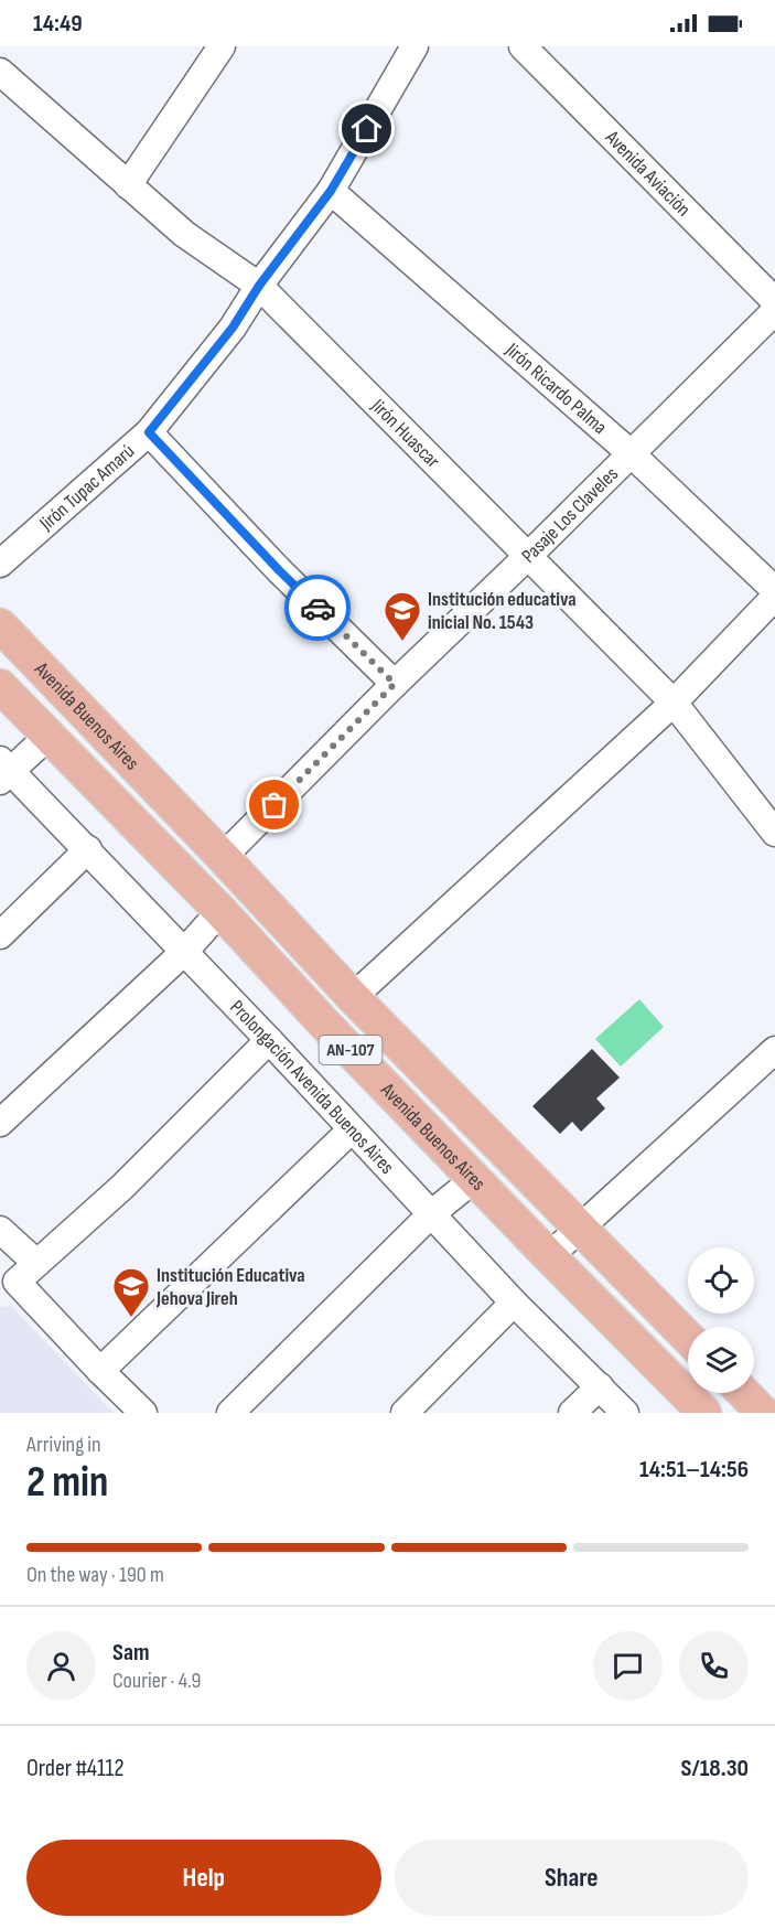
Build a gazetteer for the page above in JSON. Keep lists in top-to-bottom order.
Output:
{
  "streets": {
    "main road": ["Avenida Buenos Aires", "AN-107"],
    "street": [
      "Avenida Aviación",
      "Jirón Ricardo Palma",
      "Jirón Huascar",
      "Jirón Tupac Amarú",
      "Pasaje Los Claveles",
      "Prolongación Avenida Buenos Aires"
    ]
  },
  "crossings": [
    ["Jirón Ricardo Palma", "Jirón Tupac Amarú"],
    ["Jirón Ricardo Palma", "Pasaje Los Claveles"],
    ["Jirón Huascar", "Jirón Tupac Amarú"],
    ["Jirón Huascar", "Pasaje Los Claveles"],
    ["Pasaje Los Claveles", "Avenida Buenos Aires"]
  ],
  "places": {
    "school or university": ["Institución educativa inicial No. 1543", "Institución Educativa Jehova Jireh"]
  },
  "page": {
    "status": "14:49",
    "heading": ["2 min", "Arriving in", "14:51–14:56"],
    "panel": [
      "Sam",
      "Courier · 4.9",
      "Order #4112",
      "S/18.30"
    ],
    "bar": "On the way · 190 m",
    "buttons": ["Help", "Share"]
  }
}
